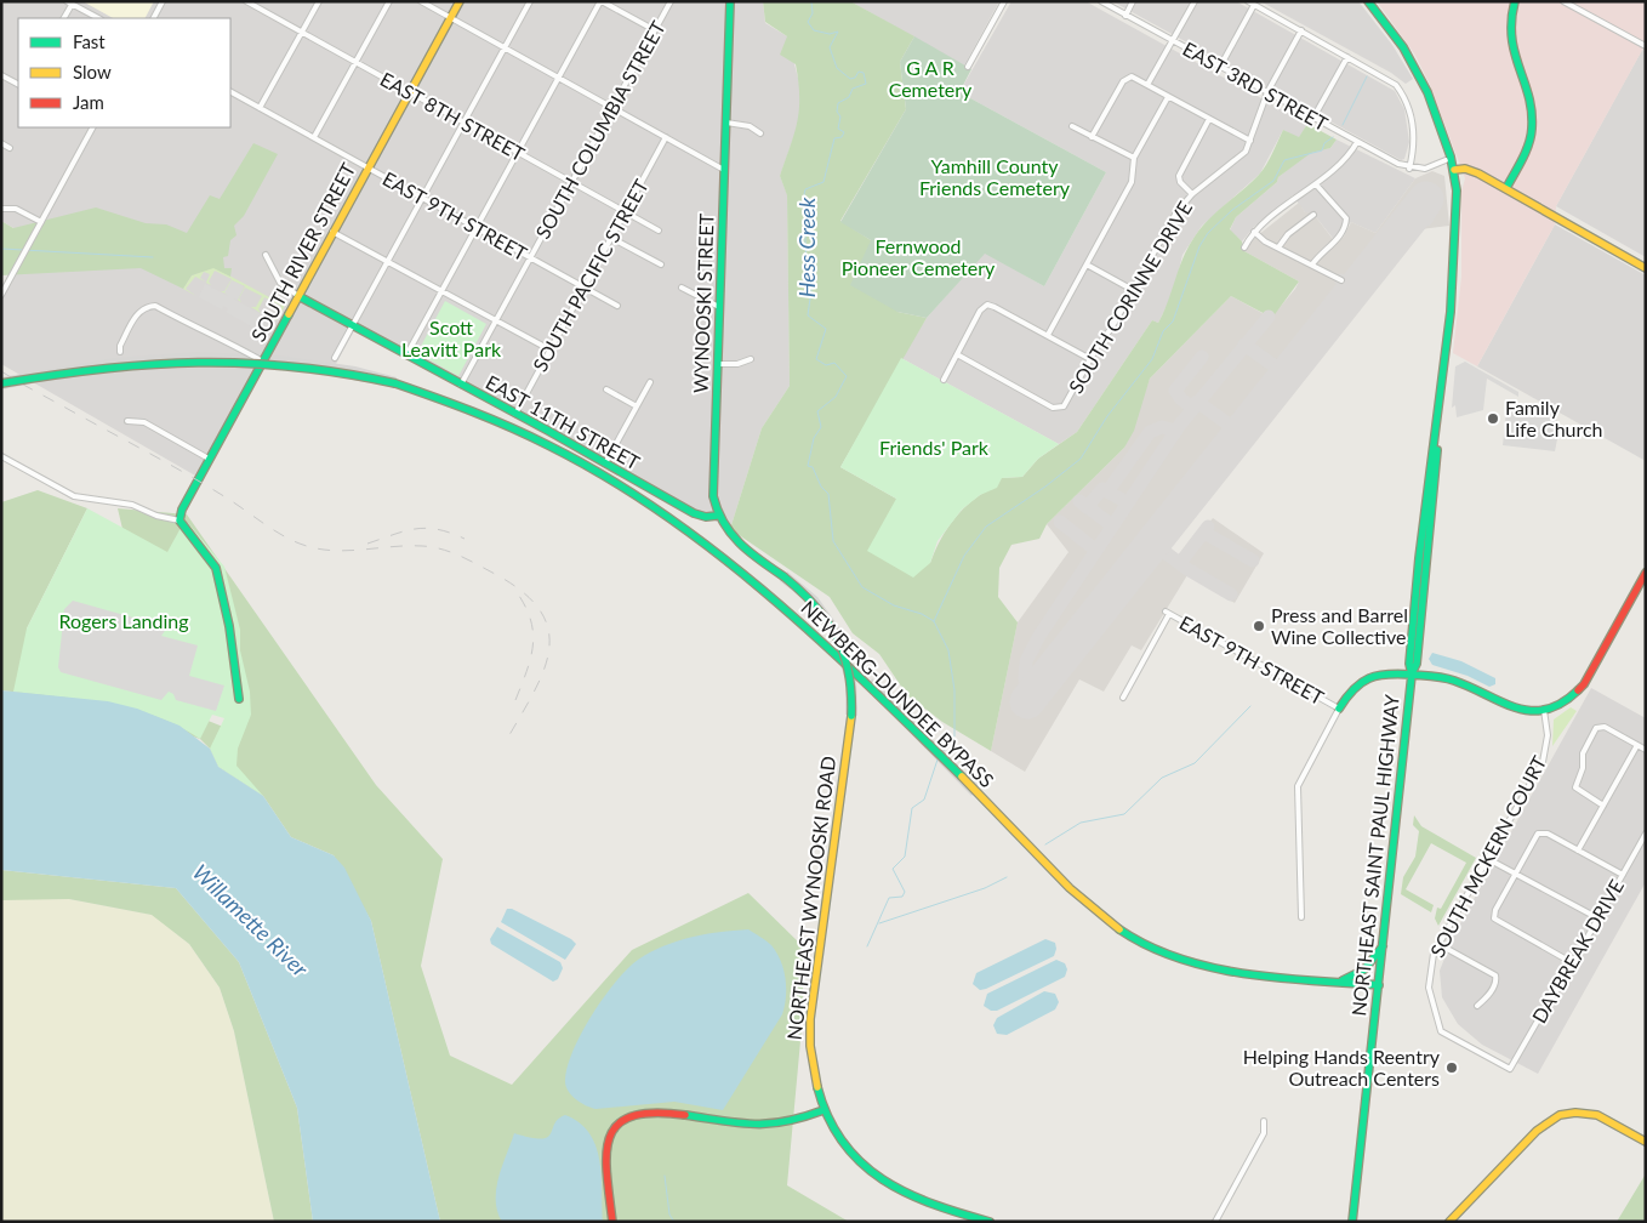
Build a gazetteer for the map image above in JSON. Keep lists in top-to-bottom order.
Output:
{
  "streets": {
    "main road": [
      "SOUTH RIVER STREET",
      "WYNOOSKI STREET",
      "EAST 11TH STREET",
      "NEWBERG-DUNDEE BYPASS",
      "NORTHEAST SAINT PAUL HIGHWAY",
      "NORTHEAST WYNOOSKI ROAD"
    ],
    "street": [
      "EAST 3RD STREET",
      "EAST 8TH STREET",
      "SOUTH COLUMBIA STREET",
      "EAST 9TH STREET",
      "SOUTH PACIFIC STREET",
      "SOUTH CORINNE DRIVE",
      "SOUTH MCKERN COURT",
      "DAYBREAK DRIVE"
    ]
  },
  "crossings": [
    ["EAST 3RD STREET", "SOUTH CORINNE DRIVE"],
    ["EAST 8TH STREET", "SOUTH COLUMBIA STREET"],
    ["EAST 8TH STREET", "SOUTH RIVER STREET"],
    ["EAST 8TH STREET", "SOUTH PACIFIC STREET"],
    ["SOUTH COLUMBIA STREET", "EAST 9TH STREET"],
    ["SOUTH COLUMBIA STREET", "EAST 11TH STREET"],
    ["EAST 9TH STREET", "SOUTH RIVER STREET"],
    ["EAST 9TH STREET", "SOUTH PACIFIC STREET"],
    ["SOUTH RIVER STREET", "EAST 11TH STREET"],
    ["SOUTH PACIFIC STREET", "EAST 11TH STREET"],
    ["WYNOOSKI STREET", "EAST 11TH STREET"],
    ["WYNOOSKI STREET", "NORTHEAST WYNOOSKI ROAD"],
    ["NEWBERG-DUNDEE BYPASS", "NORTHEAST SAINT PAUL HIGHWAY"],
    ["SOUTH MCKERN COURT", "DAYBREAK DRIVE"]
  ],
  "water": ["Hess Creek", "Willamette River"],
  "parks": [
    "G A R Cemetery",
    "Yamhill County Friends Cemetery",
    "Fernwood Pioneer Cemetery",
    "Scott Leavitt Park",
    "Friends' Park",
    "Rogers Landing"
  ],
  "places": ["Family Life Church", "Press and Barrel Wine Collective", "Helping Hands Reentry Outreach Centers"],
  "legend": ["Fast", "Slow", "Jam"]
}
